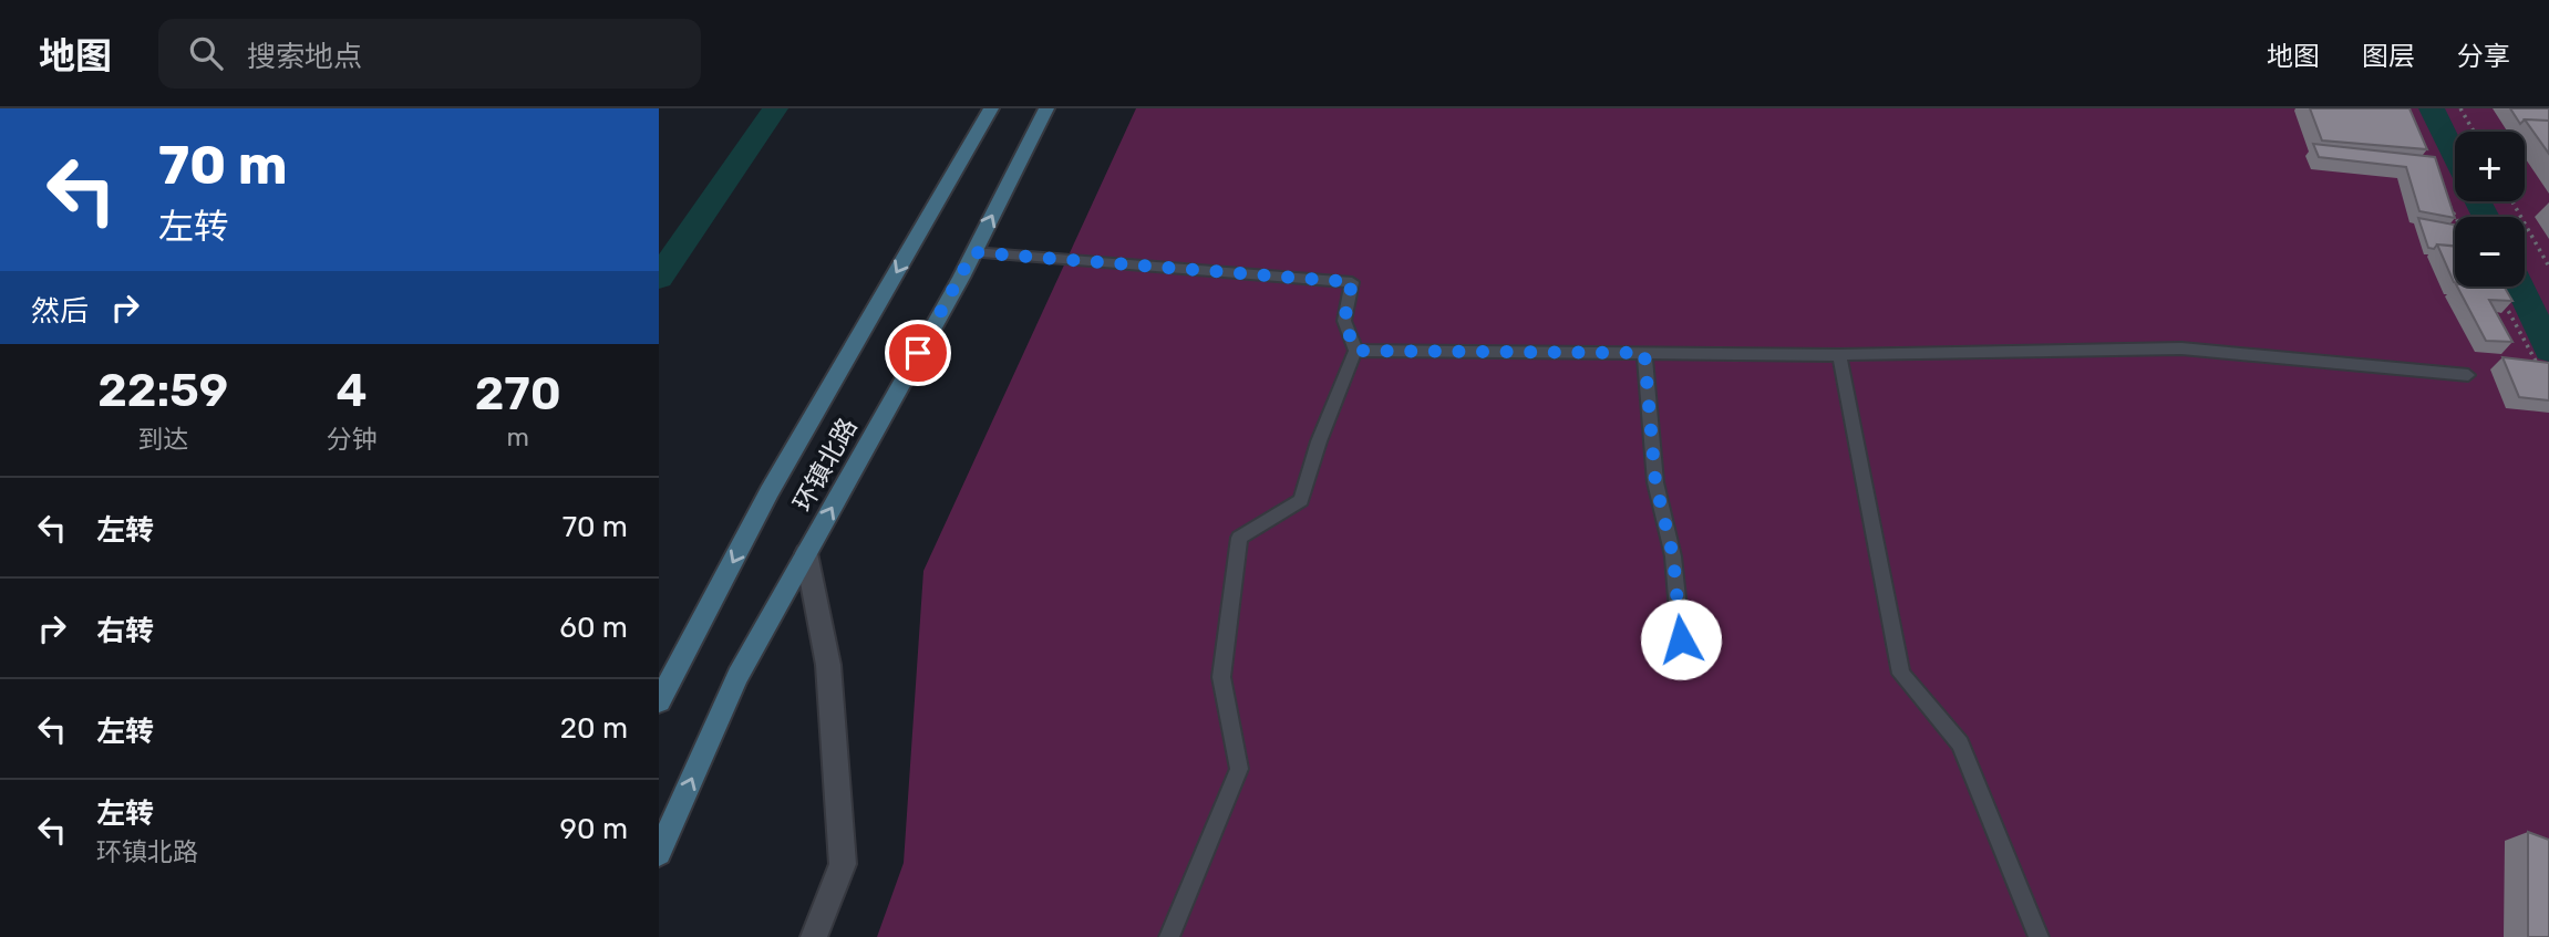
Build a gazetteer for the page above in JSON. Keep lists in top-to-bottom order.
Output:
{
  "streets": {
    "main road": ["环镇北路"]
  },
  "page": {
    "header": "地图",
    "search": "搜索地点",
    "nav": ["地图", "图层", "分享"],
    "turn": ["70 m", "左转"],
    "map_buttons": ["+", "−"],
    "then": "然后",
    "eta": [
      "22:59",
      "到达",
      "4",
      "分钟",
      "270",
      "m"
    ],
    "list": [
      {
        "name": "左转",
        "value": "70 m"
      },
      {
        "name": "右转",
        "value": "60 m"
      },
      {
        "name": "左转",
        "value": "20 m"
      },
      {
        "name": "左转",
        "note": "环镇北路",
        "value": "90 m"
      }
    ]
  }
}
